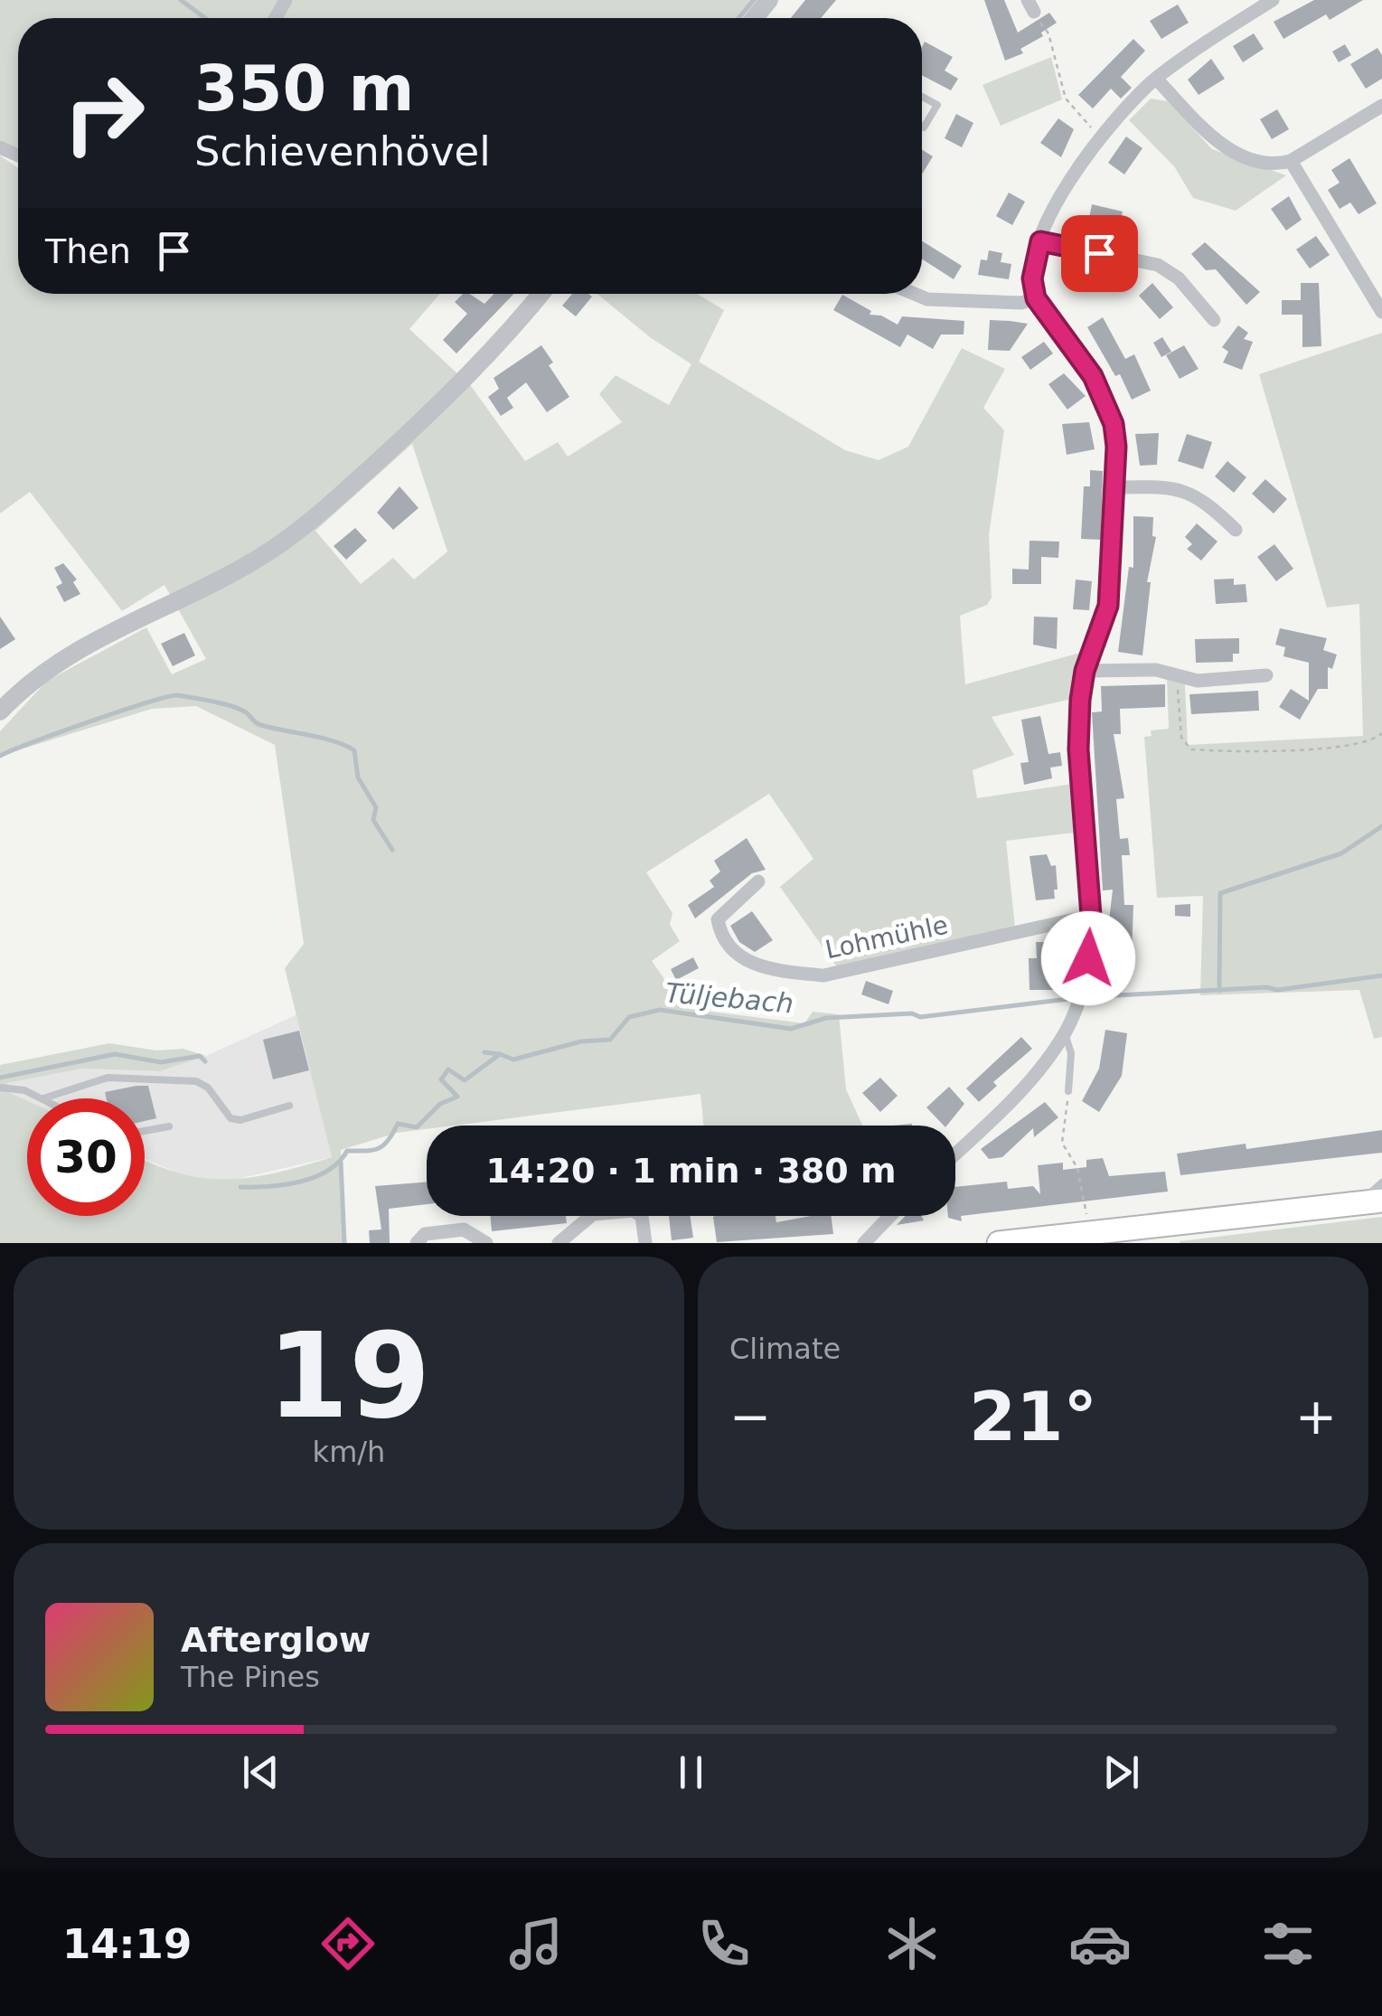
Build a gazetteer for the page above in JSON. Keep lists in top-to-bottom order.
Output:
{
  "streets": {
    "street": ["Lohmühle"]
  },
  "water": ["Tüljebach"],
  "page": {
    "turn": ["350 m", "Schievenhövel"],
    "then": "Then",
    "limit": "30",
    "trip": "14:20 · 1 min · 380 m",
    "tile": [
      ["19", "km/h"],
      "Climate"
    ],
    "heat": ["−", "21°", "+"],
    "song": ["Afterglow", "The Pines"],
    "tabs": "14:19"
  }
}
